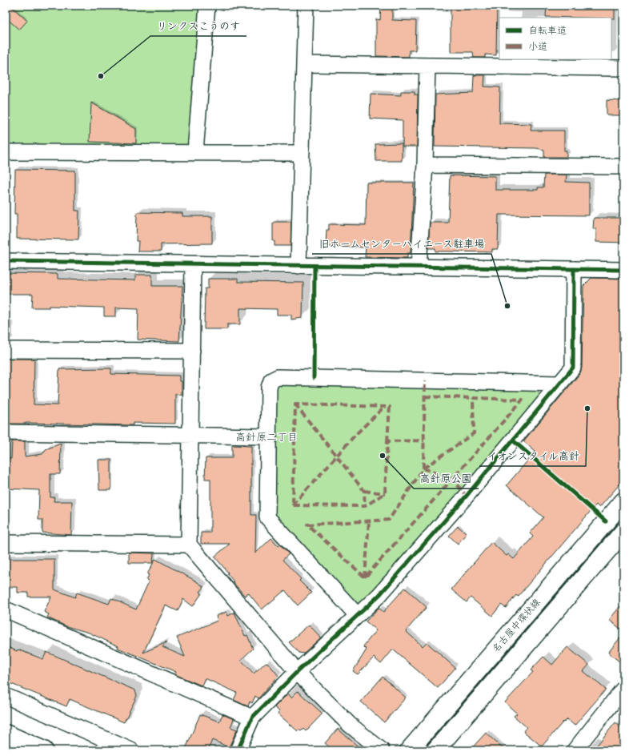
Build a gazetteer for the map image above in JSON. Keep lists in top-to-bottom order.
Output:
{
  "streets": {
    "main road": ["名古屋中環状線"]
  },
  "districts": ["高針原二丁目"],
  "places": [
    "リンクスこうのす",
    "旧ホームセンターハイエース駐車場",
    "イオンスタイル高針",
    "高針原公園"
  ],
  "legend": ["自転車道", "小道"]
}
